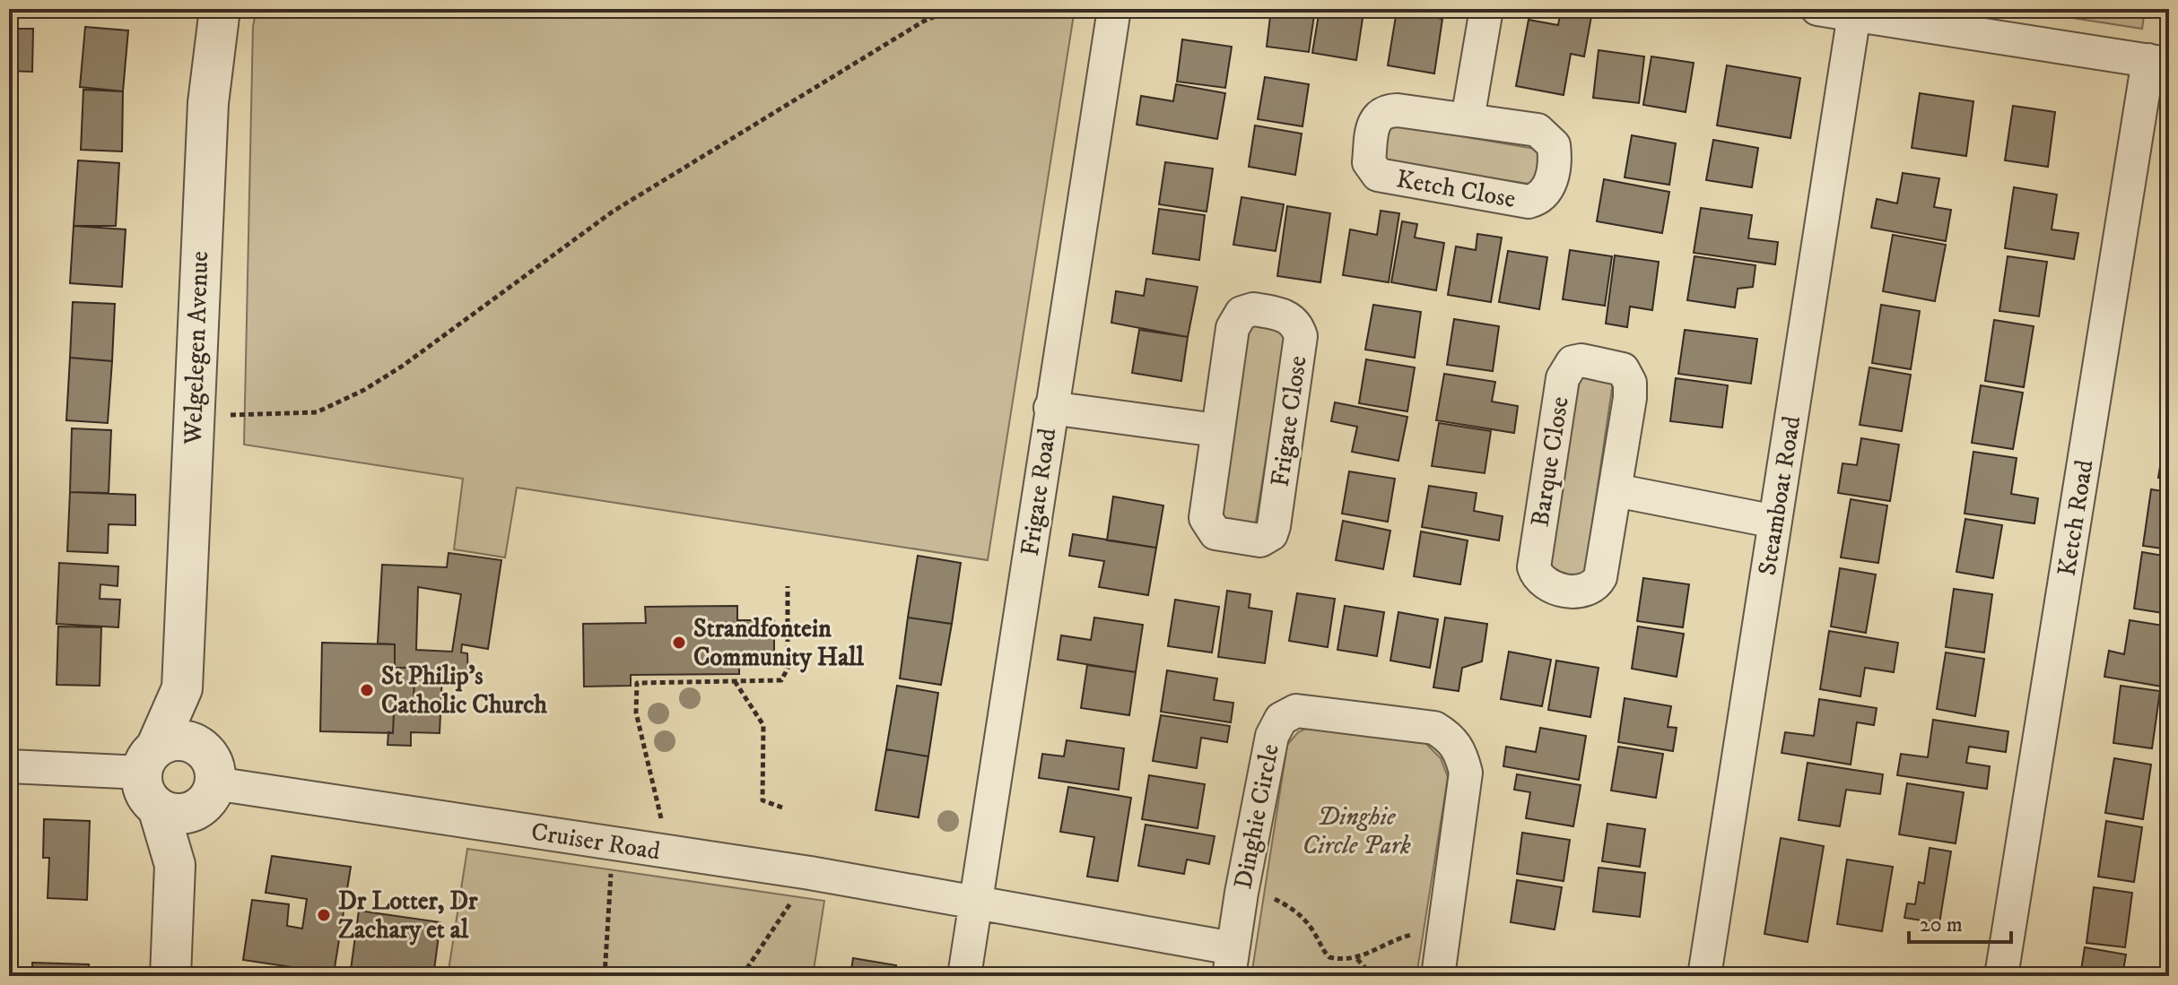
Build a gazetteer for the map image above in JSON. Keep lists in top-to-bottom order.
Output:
{
  "streets": {
    "street": [
      "Ketch Close",
      "Welgelegen Avenue",
      "Frigate Close",
      "Barque Close",
      "Frigate Road",
      "Steamboat Road",
      "Ketch Road",
      "Dinghie Circle",
      "Cruiser Road"
    ]
  },
  "crossings": [
    ["Welgelegen Avenue", "Cruiser Road"],
    ["Frigate Road", "Dinghie Circle"],
    ["Frigate Road", "Cruiser Road"],
    ["Dinghie Circle", "Cruiser Road"]
  ],
  "parks": ["Dinghie Circle Park"],
  "places": ["Strandfontein Community Hall", "St Philip's Catholic Church", "Dr Lotter, Dr Zachary et al"],
  "scale_bar": "20 m"
}
